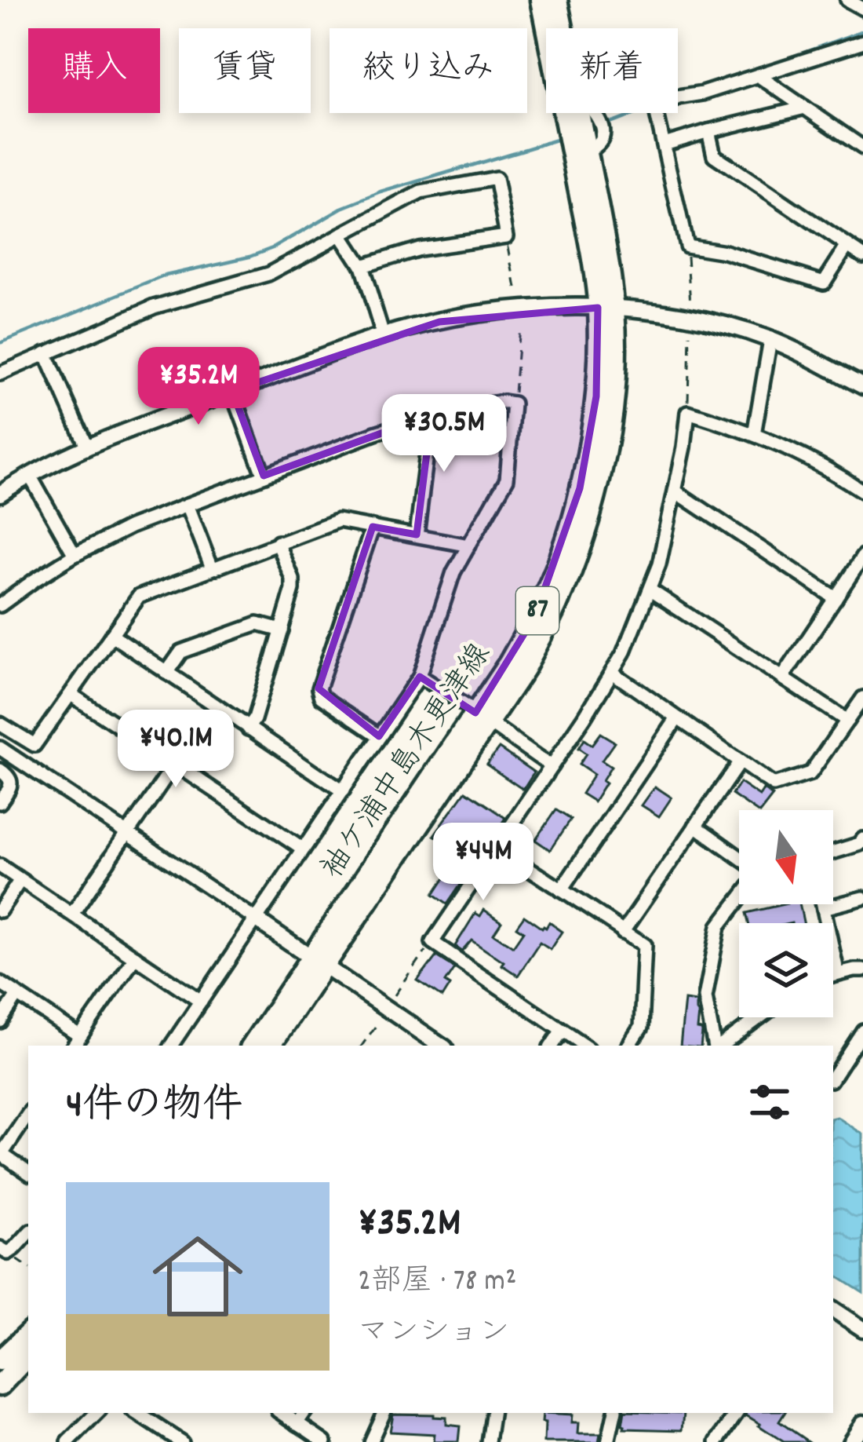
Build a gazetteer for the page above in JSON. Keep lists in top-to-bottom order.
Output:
{
  "streets": {
    "main road": ["87", "袖ケ浦中島木更津線"]
  },
  "crossings": [
    ["87", "袖ケ浦中島木更津線"]
  ],
  "north": "bottom",
  "page": {
    "chip": [
      "購入",
      "賃貸",
      "絞り込み",
      "新着"
    ],
    "price": [
      "¥35.2M",
      "¥30.5M",
      "¥40.1M",
      "¥44M"
    ],
    "heading": "4件の物件",
    "list": [
      {
        "name": "¥35.2M",
        "note": "2部屋 · 78 m² · マンション"
      }
    ]
  }
}
